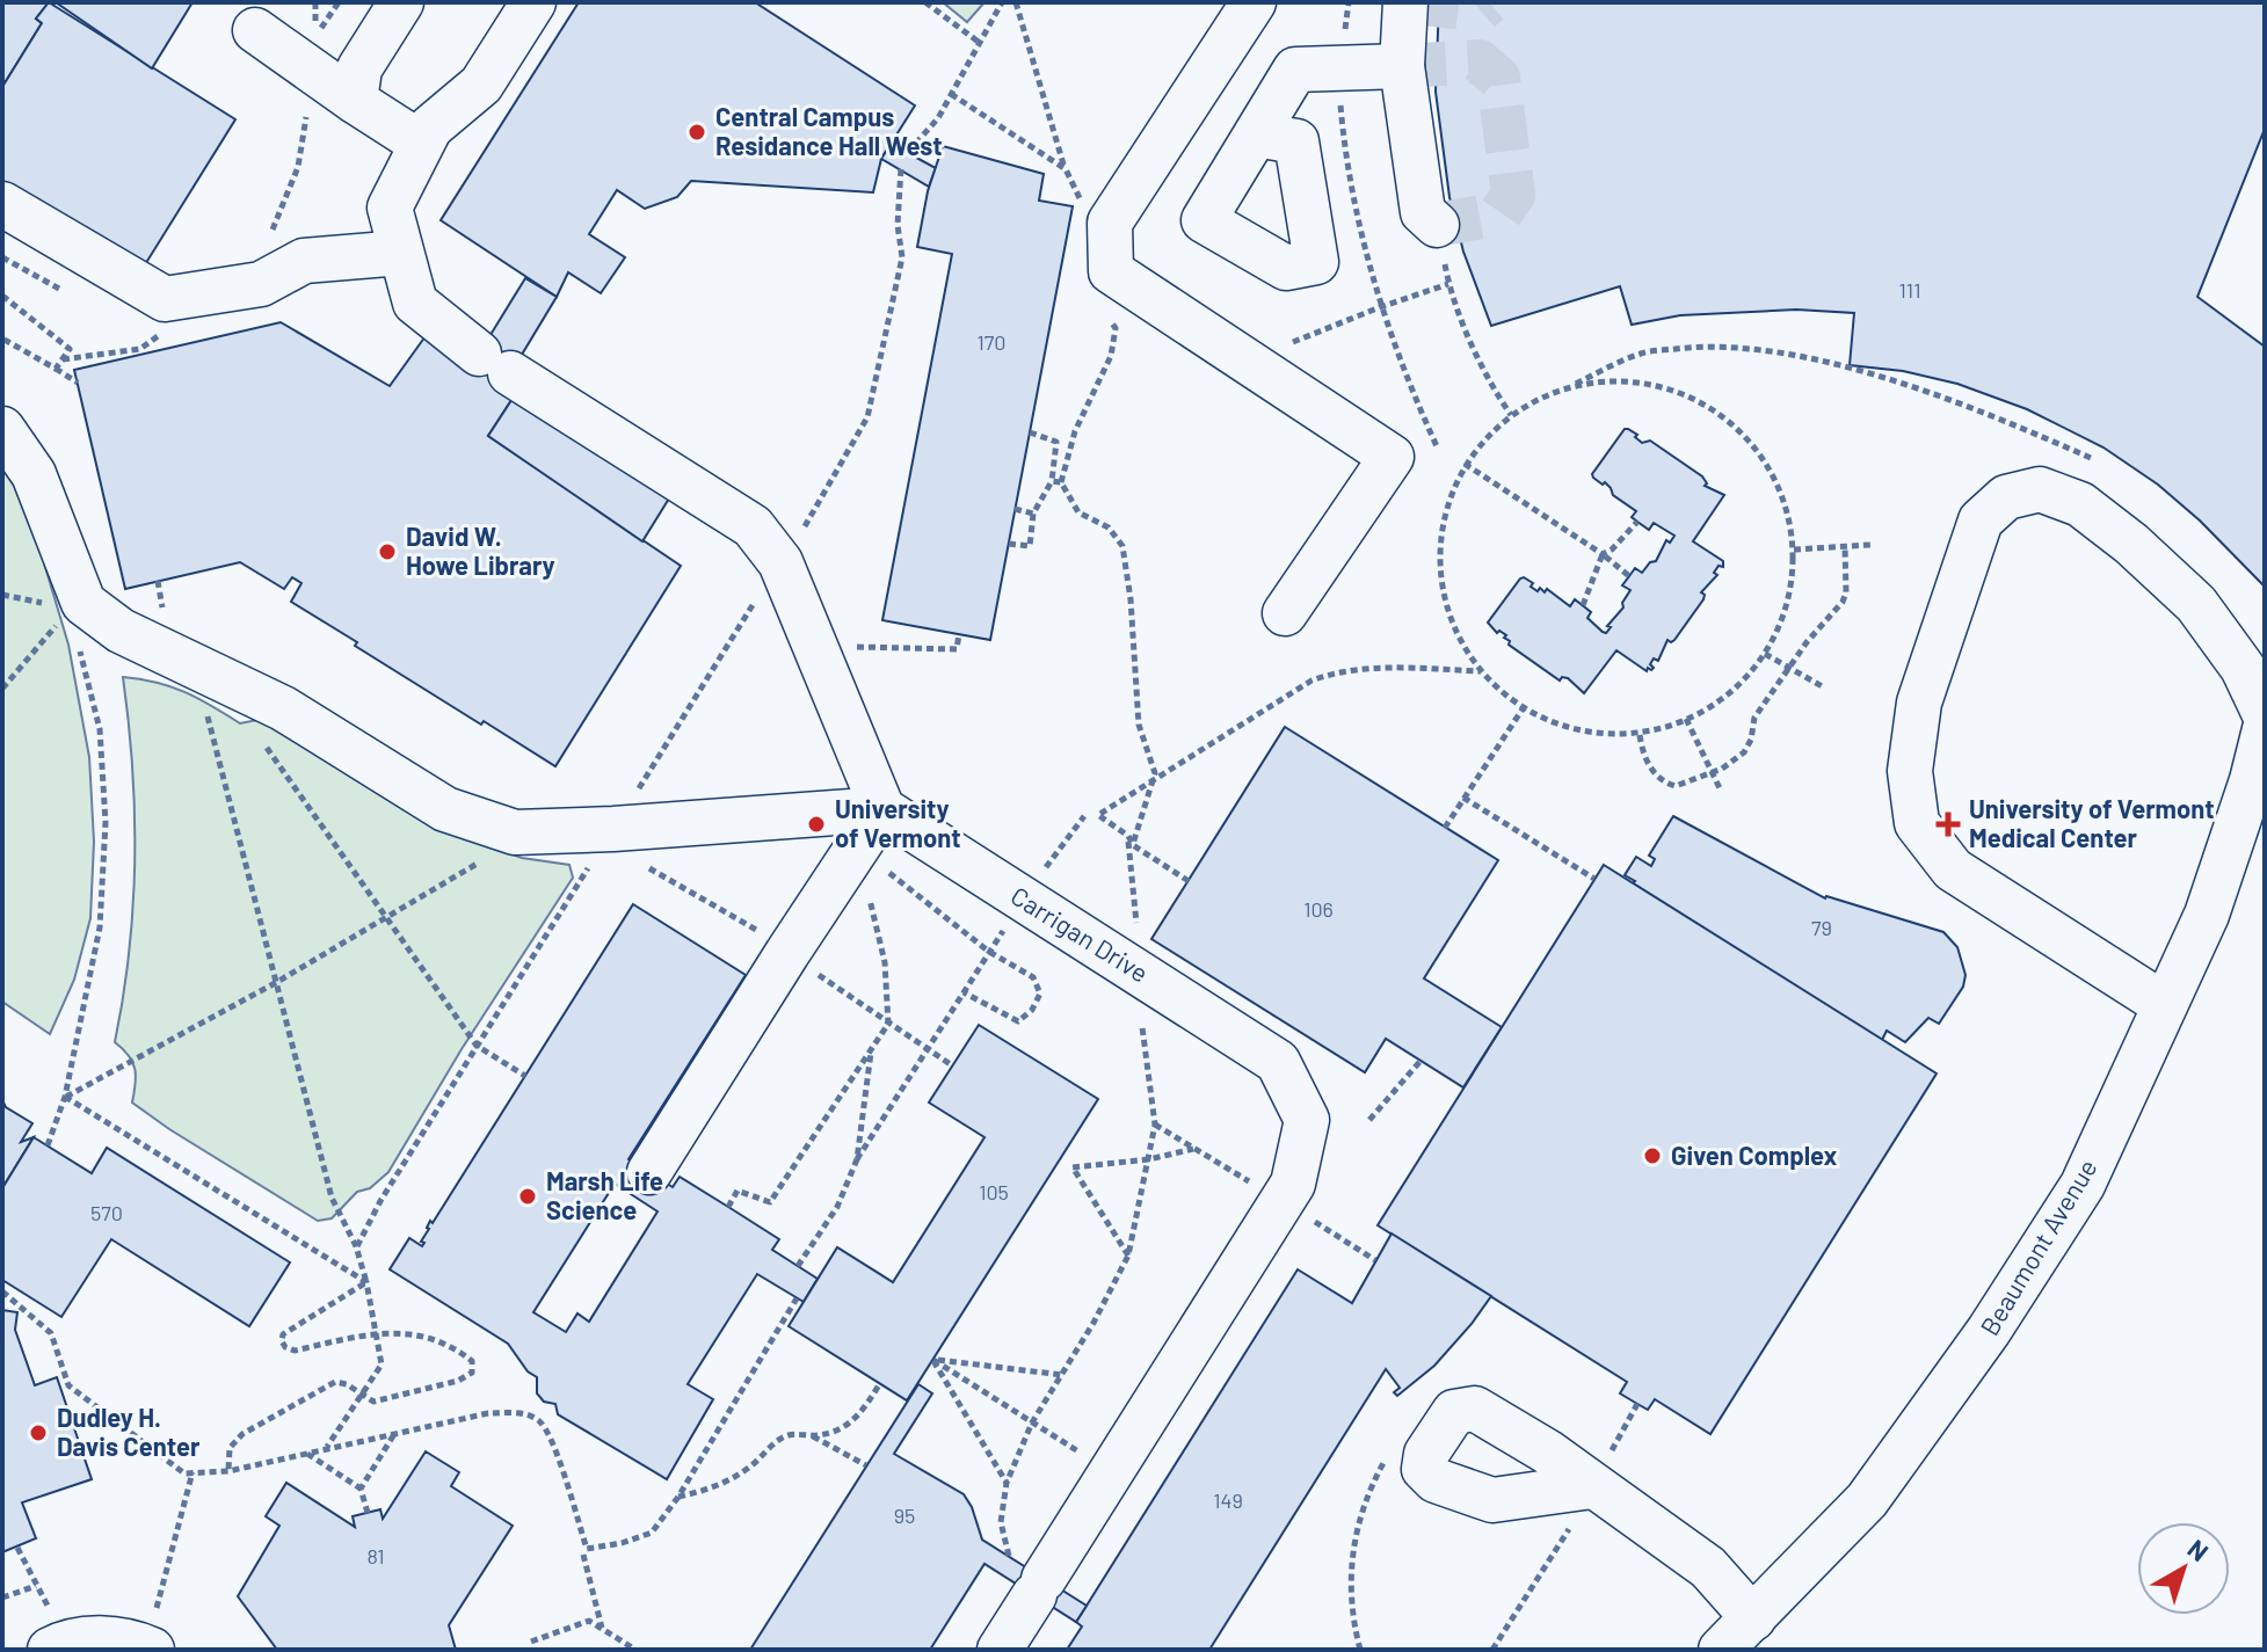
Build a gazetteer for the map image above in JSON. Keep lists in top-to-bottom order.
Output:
{
  "streets": {
    "street": ["Carrigan Drive", "Beaumont Avenue"]
  },
  "places": {
    "other": [
      "Central Campus Residance Hall West",
      "David W. Howe Library",
      "University of Vermont",
      "Given Complex",
      "Marsh Life Science",
      "Dudley H. Davis Center"
    ],
    "health": ["University of Vermont Medical Center"]
  },
  "house_numbers": [
    "111",
    "170",
    "106",
    "79",
    "105",
    "570",
    "149",
    "95",
    "81"
  ],
  "north": "top right"
}
